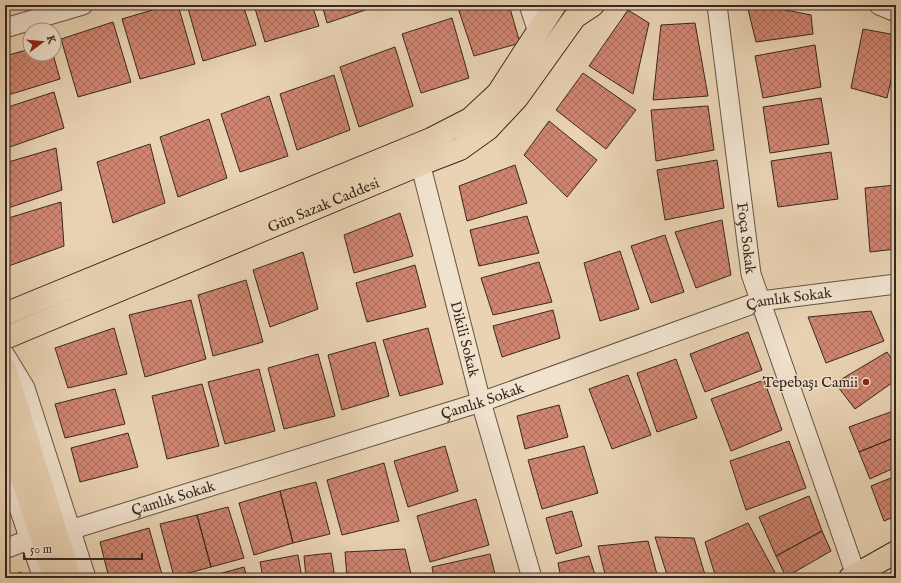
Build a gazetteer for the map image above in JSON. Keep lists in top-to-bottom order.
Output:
{
  "streets": {
    "main road": ["Gün Sazak Caddesi"],
    "street": ["Foça Sokak", "Çamlık Sokak", "Dikili Sokak"]
  },
  "crossings": [
    ["Gün Sazak Caddesi", "Dikili Sokak"],
    ["Foça Sokak", "Çamlık Sokak"],
    ["Çamlık Sokak", "Dikili Sokak"]
  ],
  "places": ["Tepebaşı Camii"],
  "scale_bar": "50 m",
  "north": "right"
}
